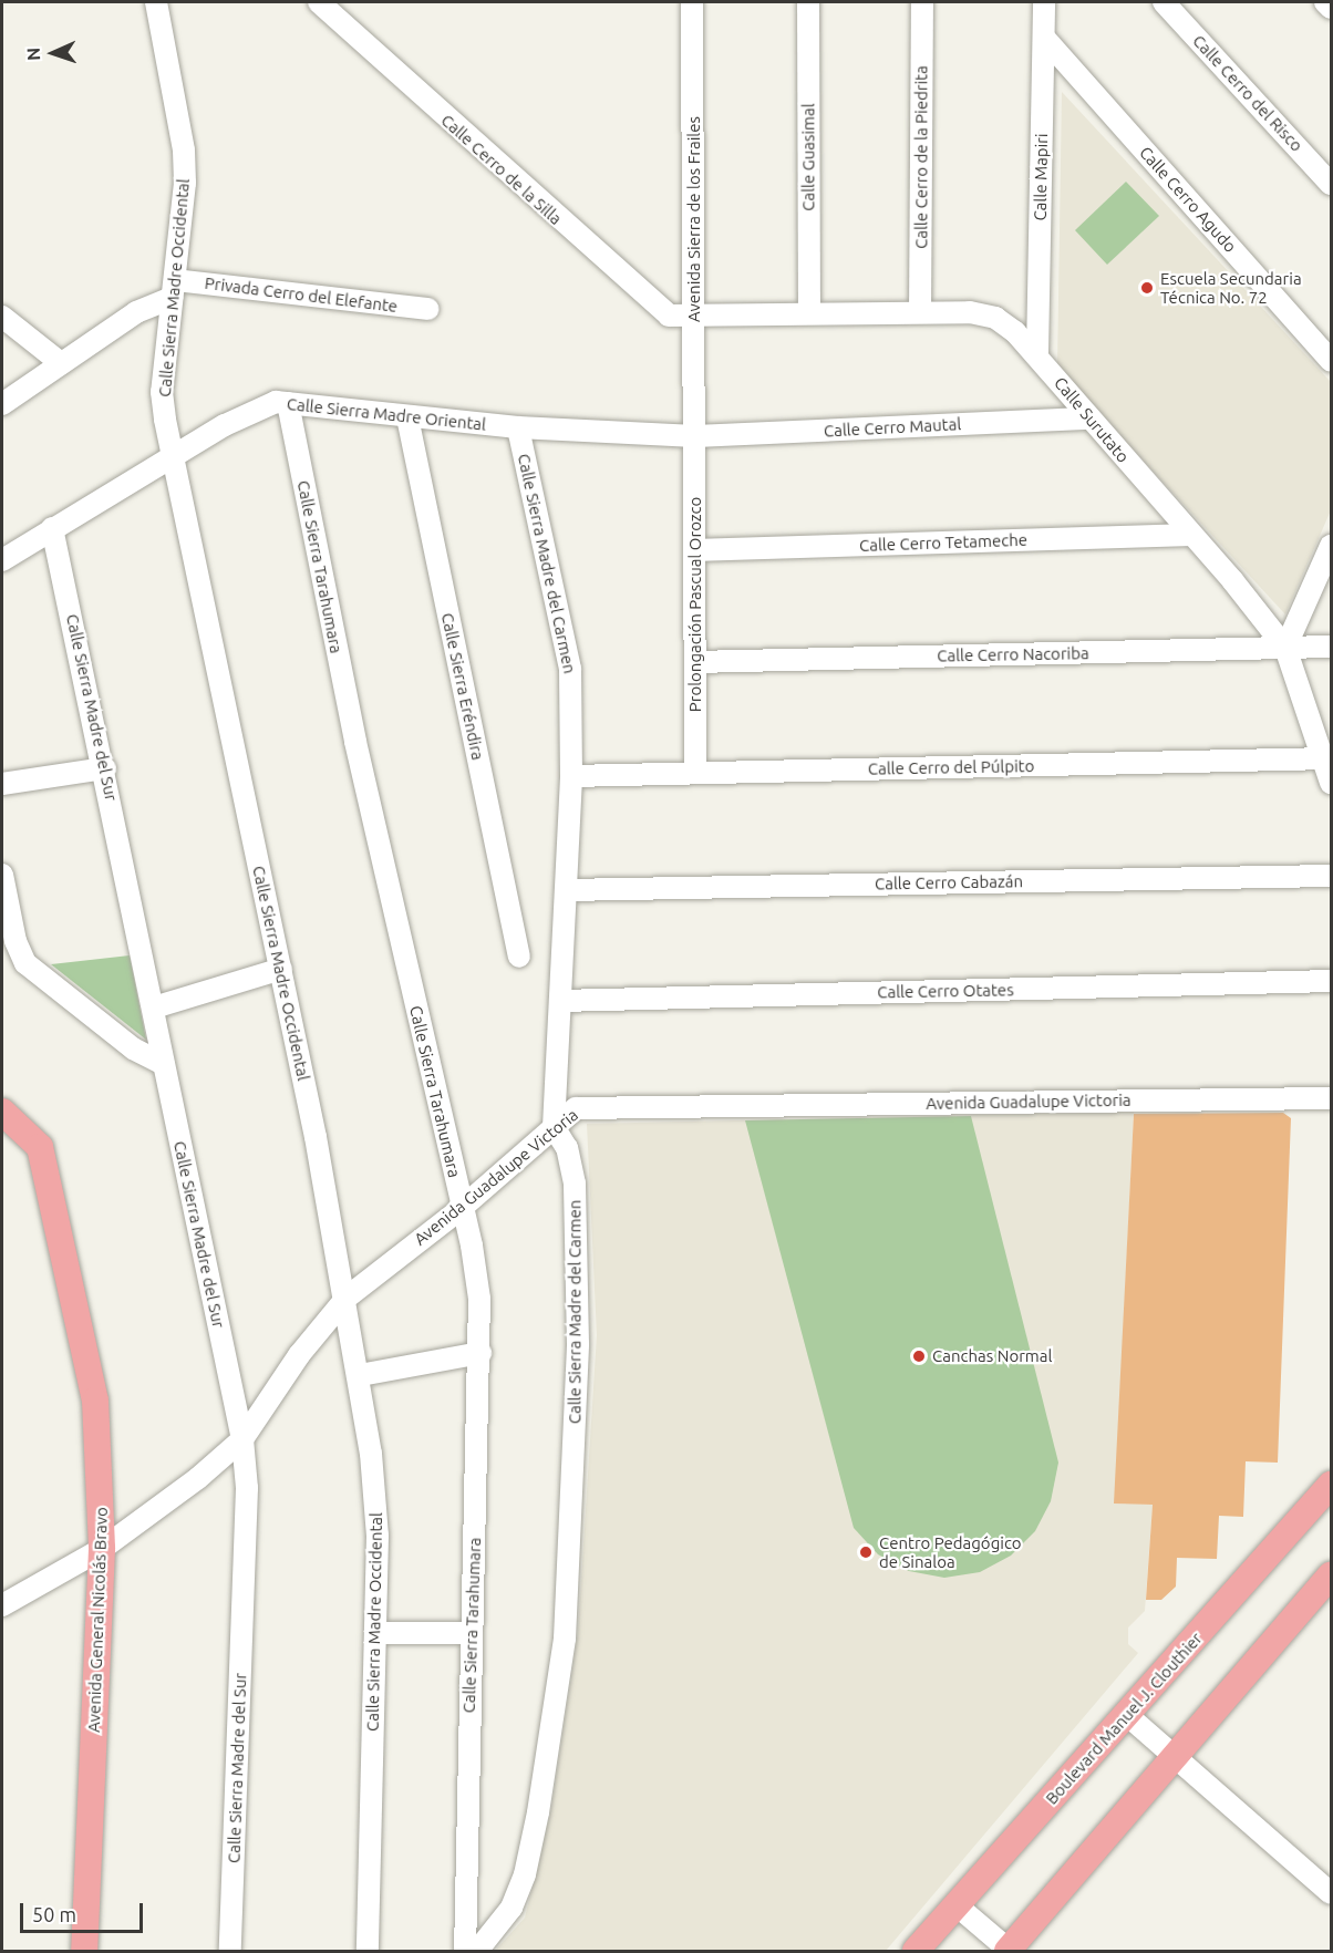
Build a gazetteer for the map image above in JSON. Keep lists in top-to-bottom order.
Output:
{
  "streets": {
    "main road": ["Avenida General Nicolás Bravo", "Boulevard Manuel J. Clouthier"],
    "street": [
      "Calle Cerro del Risco",
      "Calle Guasimal",
      "Calle Cerro de la Piedrita",
      "Calle Cerro de la Silla",
      "Calle Mapiri",
      "Calle Cerro Agudo",
      "Avenida Sierra de los Frailes",
      "Calle Sierra Madre Occidental",
      "Privada Cerro del Elefante",
      "Calle Sierra Madre Oriental",
      "Calle Surutato",
      "Calle Cerro Mautal",
      "Calle Cerro Tetameche",
      "Calle Sierra Madre del Carmen",
      "Calle Sierra Tarahumara",
      "Prolongación Pascual Orozco",
      "Calle Cerro Nacoriba",
      "Calle Sierra Eréndira",
      "Calle Sierra Madre del Sur",
      "Calle Cerro del Púlpito",
      "Calle Cerro Cabazán",
      "Calle Cerro Otates",
      "Avenida Guadalupe Victoria"
    ]
  },
  "crossings": [
    ["Calle Guasimal", "Calle Surutato"],
    ["Calle Cerro de la Piedrita", "Calle Surutato"],
    ["Calle Cerro de la Silla", "Avenida Sierra de los Frailes"],
    ["Calle Cerro de la Silla", "Calle Surutato"],
    ["Calle Mapiri", "Calle Cerro Agudo"],
    ["Calle Mapiri", "Calle Surutato"],
    ["Avenida Sierra de los Frailes", "Calle Sierra Madre Oriental"],
    ["Avenida Sierra de los Frailes", "Calle Surutato"],
    ["Avenida Sierra de los Frailes", "Calle Cerro Mautal"],
    ["Avenida Sierra de los Frailes", "Prolongación Pascual Orozco"],
    ["Calle Sierra Madre Occidental", "Privada Cerro del Elefante"],
    ["Calle Sierra Madre Occidental", "Calle Sierra Madre Oriental"],
    ["Calle Sierra Madre Occidental", "Avenida Guadalupe Victoria"],
    ["Calle Sierra Madre Oriental", "Calle Cerro Mautal"],
    ["Calle Sierra Madre Oriental", "Calle Sierra Madre del Carmen"],
    ["Calle Sierra Madre Oriental", "Calle Sierra Tarahumara"],
    ["Calle Sierra Madre Oriental", "Prolongación Pascual Orozco"],
    ["Calle Sierra Madre Oriental", "Calle Sierra Eréndira"],
    ["Calle Sierra Madre Oriental", "Calle Sierra Madre del Sur"],
    ["Calle Surutato", "Calle Cerro Mautal"],
    ["Calle Surutato", "Calle Cerro Tetameche"],
    ["Calle Surutato", "Calle Cerro Nacoriba"],
    ["Calle Surutato", "Calle Cerro del Púlpito"],
    ["Calle Cerro Mautal", "Prolongación Pascual Orozco"],
    ["Calle Cerro Tetameche", "Prolongación Pascual Orozco"],
    ["Calle Sierra Madre del Carmen", "Calle Cerro del Púlpito"],
    ["Calle Sierra Madre del Carmen", "Calle Cerro Cabazán"],
    ["Calle Sierra Madre del Carmen", "Calle Cerro Otates"],
    ["Calle Sierra Madre del Carmen", "Avenida Guadalupe Victoria"],
    ["Calle Sierra Tarahumara", "Avenida Guadalupe Victoria"],
    ["Prolongación Pascual Orozco", "Calle Cerro Nacoriba"],
    ["Prolongación Pascual Orozco", "Calle Cerro del Púlpito"],
    ["Calle Sierra Madre del Sur", "Avenida Guadalupe Victoria"],
    ["Avenida Guadalupe Victoria", "Avenida General Nicolás Bravo"]
  ],
  "places": ["Escuela Secundaria Técnica No. 72", "Canchas Normal", "Centro Pedagógico de Sinaloa"],
  "scale_bar": "50 m",
  "north": "left"
}
